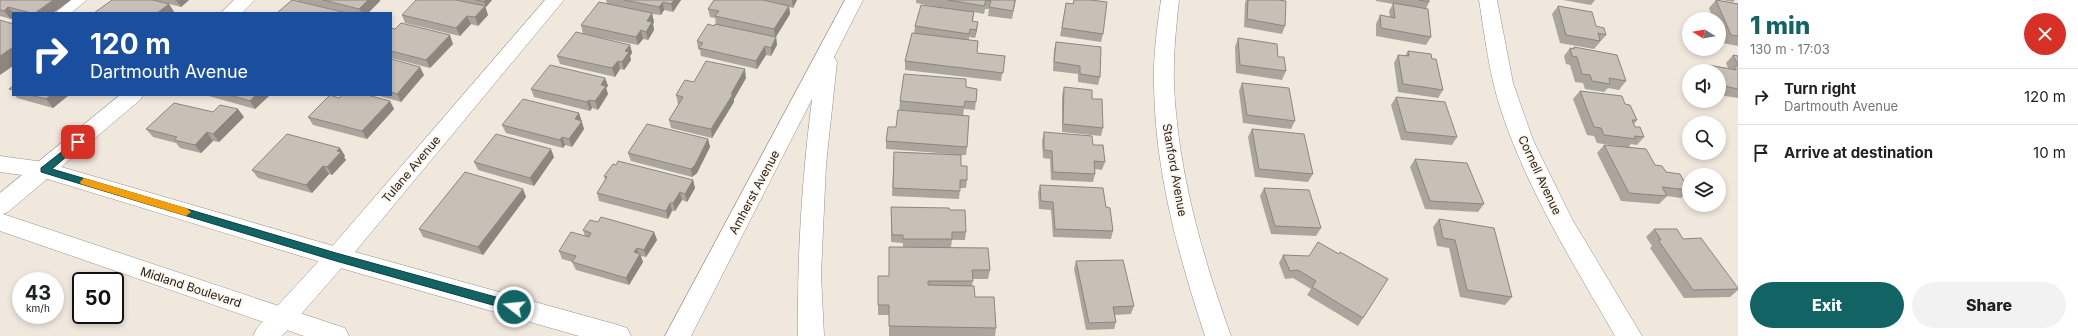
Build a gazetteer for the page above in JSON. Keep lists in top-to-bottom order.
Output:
{
  "streets": {
    "street": [
      "Tulane Avenue",
      "Stanford Avenue",
      "Cornell Avenue",
      "Amherst Avenue",
      "Midland Boulevard"
    ]
  },
  "crossings": [
    ["Tulane Avenue", "Midland Boulevard"]
  ],
  "north": "left",
  "page": {
    "heading": ["1 min", "130 m · 17:03"],
    "turn": ["120 m", "Dartmouth Avenue"],
    "list": [
      {
        "name": "Turn right",
        "note": "Dartmouth Avenue",
        "value": "120 m"
      },
      {
        "name": "Arrive at destination",
        "value": "10 m"
      }
    ],
    "speed": "43 km/h",
    "limit": "50",
    "buttons": ["Exit", "Share"]
  }
}
